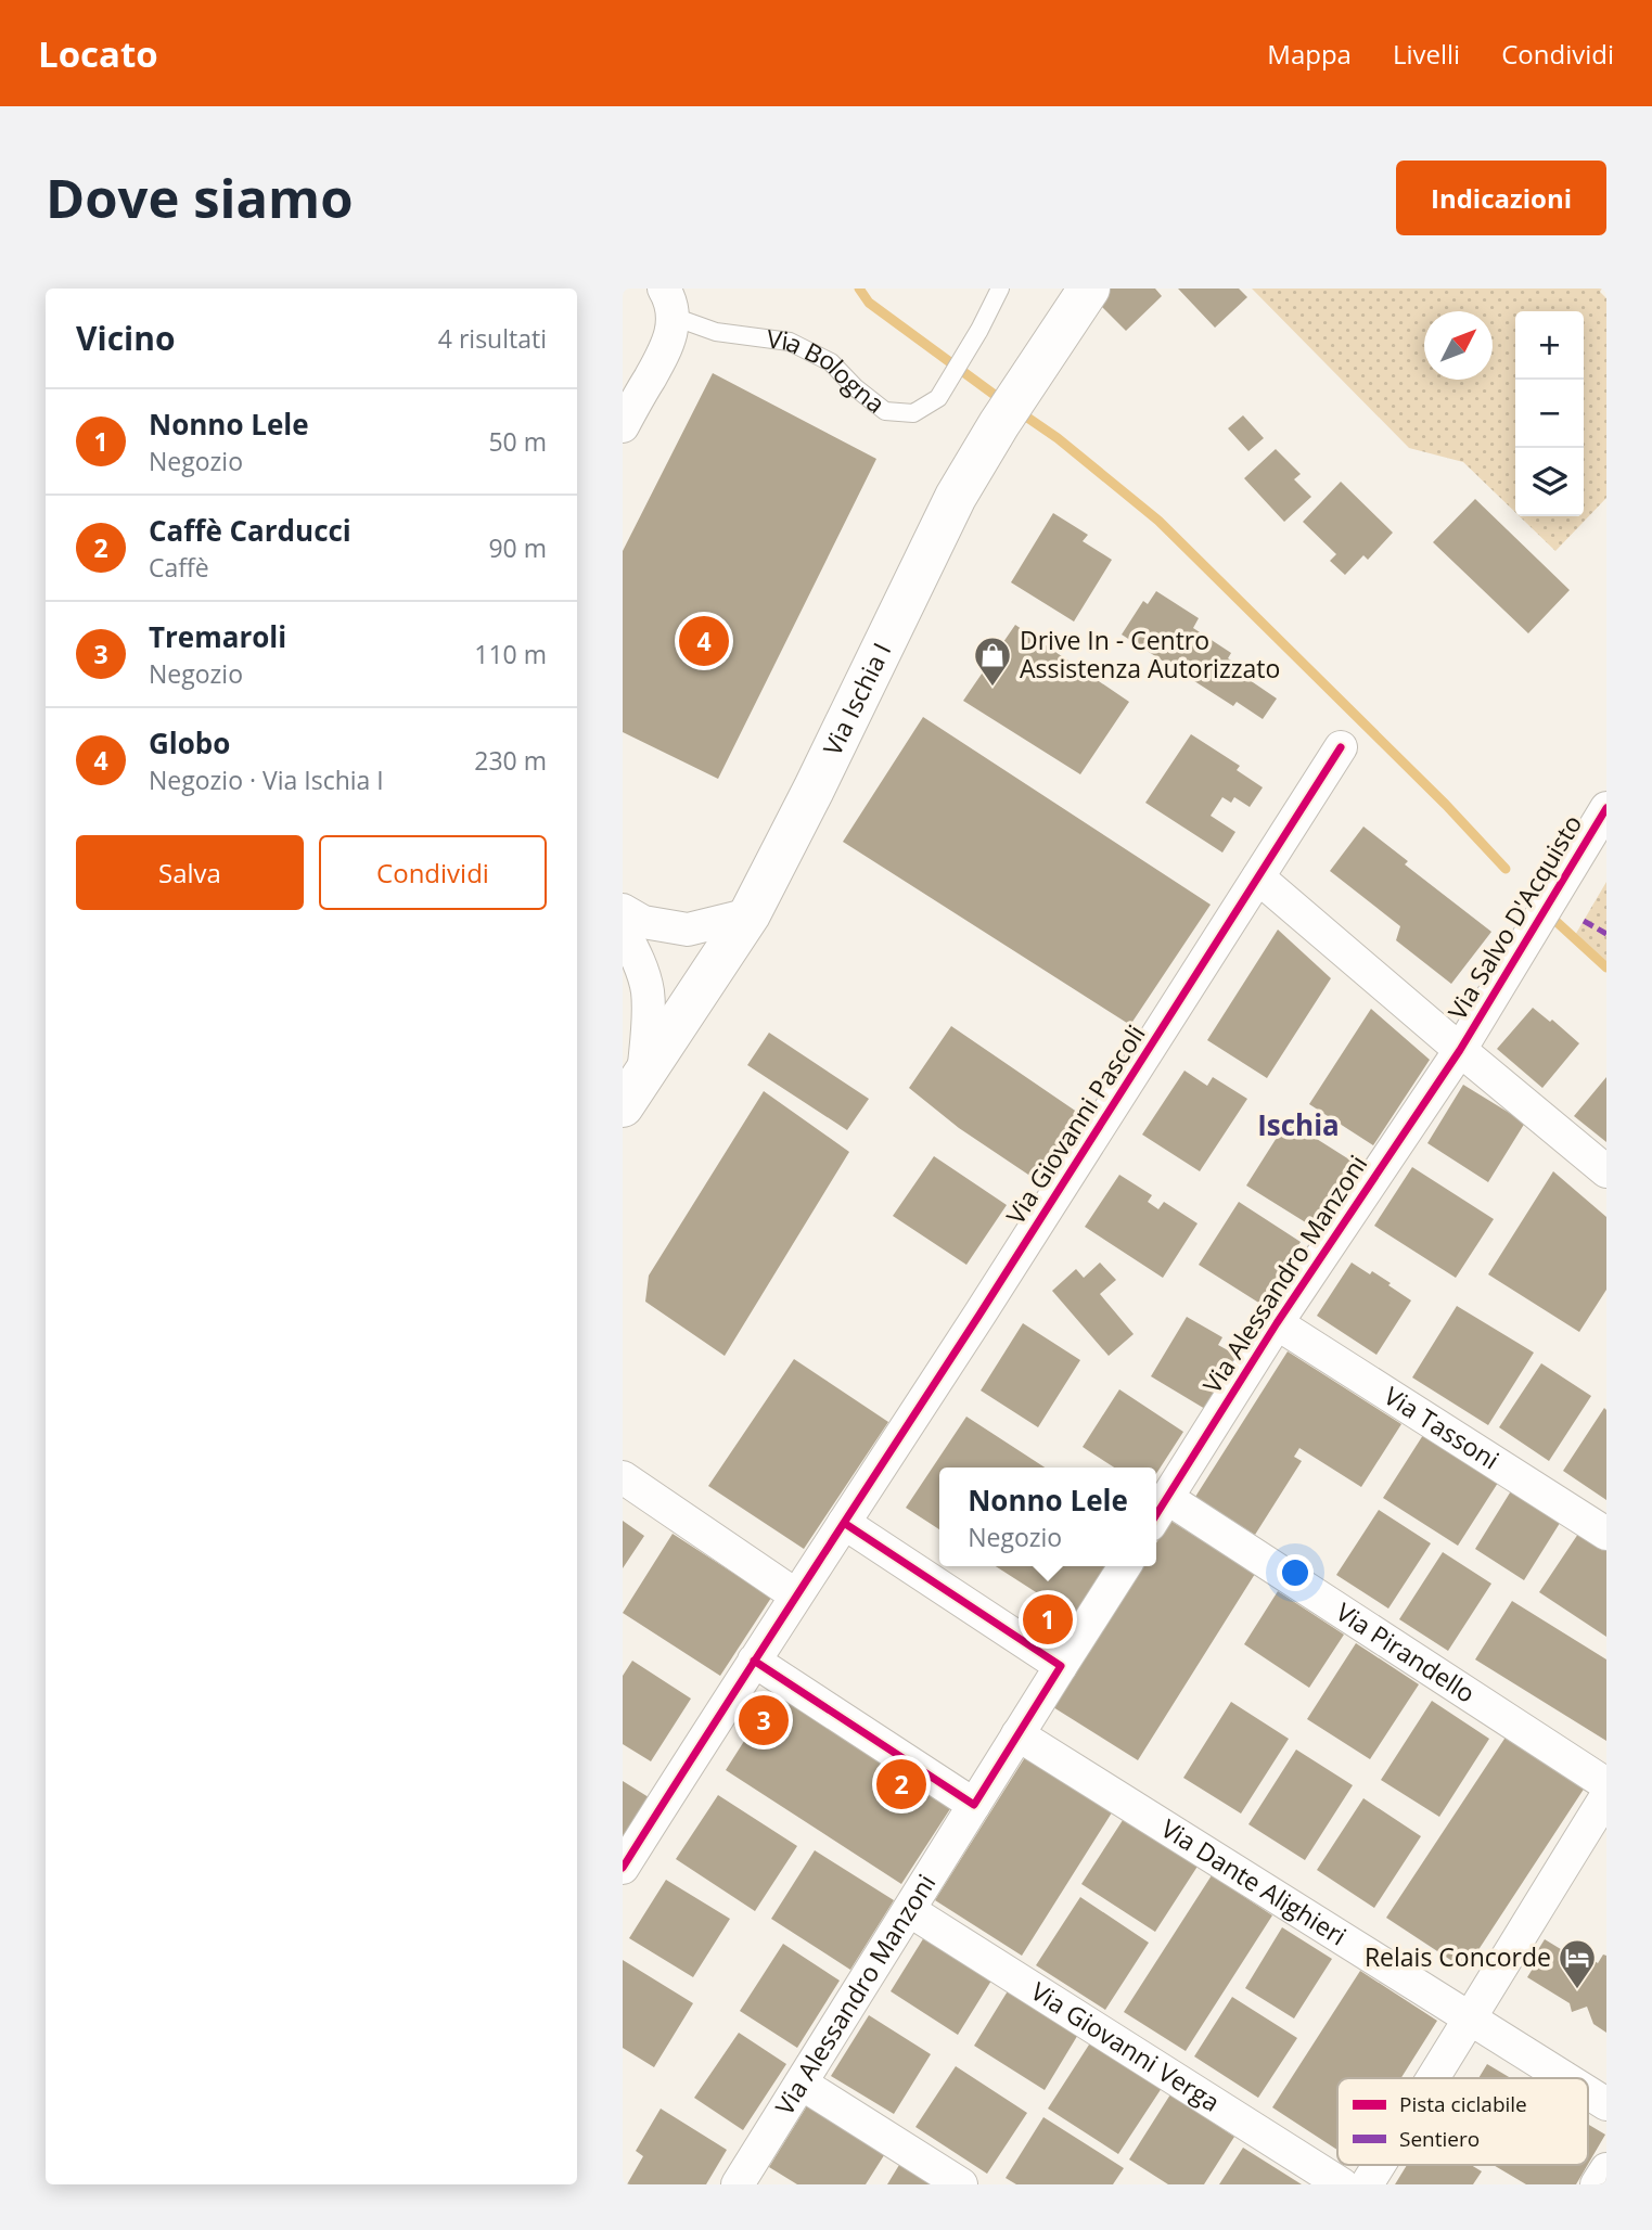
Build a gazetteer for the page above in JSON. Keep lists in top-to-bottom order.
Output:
{
  "streets": {
    "main road": ["Via Ischia I"],
    "street": [
      "Via Bologna",
      "Via Salvo D'Acquisto",
      "Via Giovanni Pascoli",
      "Via Alessandro Manzoni",
      "Via Tassoni",
      "Via Pirandello",
      "Via Dante Alighieri",
      "Via Giovanni Verga"
    ]
  },
  "crossings": [
    ["Via Salvo D'Acquisto", "Via Alessandro Manzoni"],
    ["Via Alessandro Manzoni", "Via Tassoni"],
    ["Via Alessandro Manzoni", "Via Pirandello"],
    ["Via Alessandro Manzoni", "Via Dante Alighieri"],
    ["Via Alessandro Manzoni", "Via Giovanni Verga"]
  ],
  "districts": ["Ischia"],
  "places": {
    "shop": ["Drive In - Centro Assistenza Autorizzato"],
    "hotel": ["Relais Concorde"]
  },
  "legend": ["Pista ciclabile", "Sentiero"],
  "north": "top right",
  "page": {
    "header": "Locato",
    "nav": ["Mappa", "Livelli", "Condividi"],
    "buttons": [
      "Indicazioni",
      ["Salva", "Condividi"]
    ],
    "title": "Dove siamo",
    "heading": ["Vicino", "4 risultati"],
    "map_buttons": ["+", "−"],
    "list": [
      {
        "mark": "1",
        "name": "Nonno Lele",
        "note": "Negozio",
        "value": "50 m"
      },
      {
        "mark": "2",
        "name": "Caffè Carducci",
        "note": "Caffè",
        "value": "90 m"
      },
      {
        "mark": "3",
        "name": "Tremaroli",
        "note": "Negozio",
        "value": "110 m"
      },
      {
        "mark": "4",
        "name": "Globo",
        "note": "Negozio · Via Ischia I",
        "value": "230 m"
      }
    ],
    "pins": [
      "4",
      "1",
      "3",
      "2"
    ],
    "popup": ["Nonno Lele", "Negozio"]
  }
}
